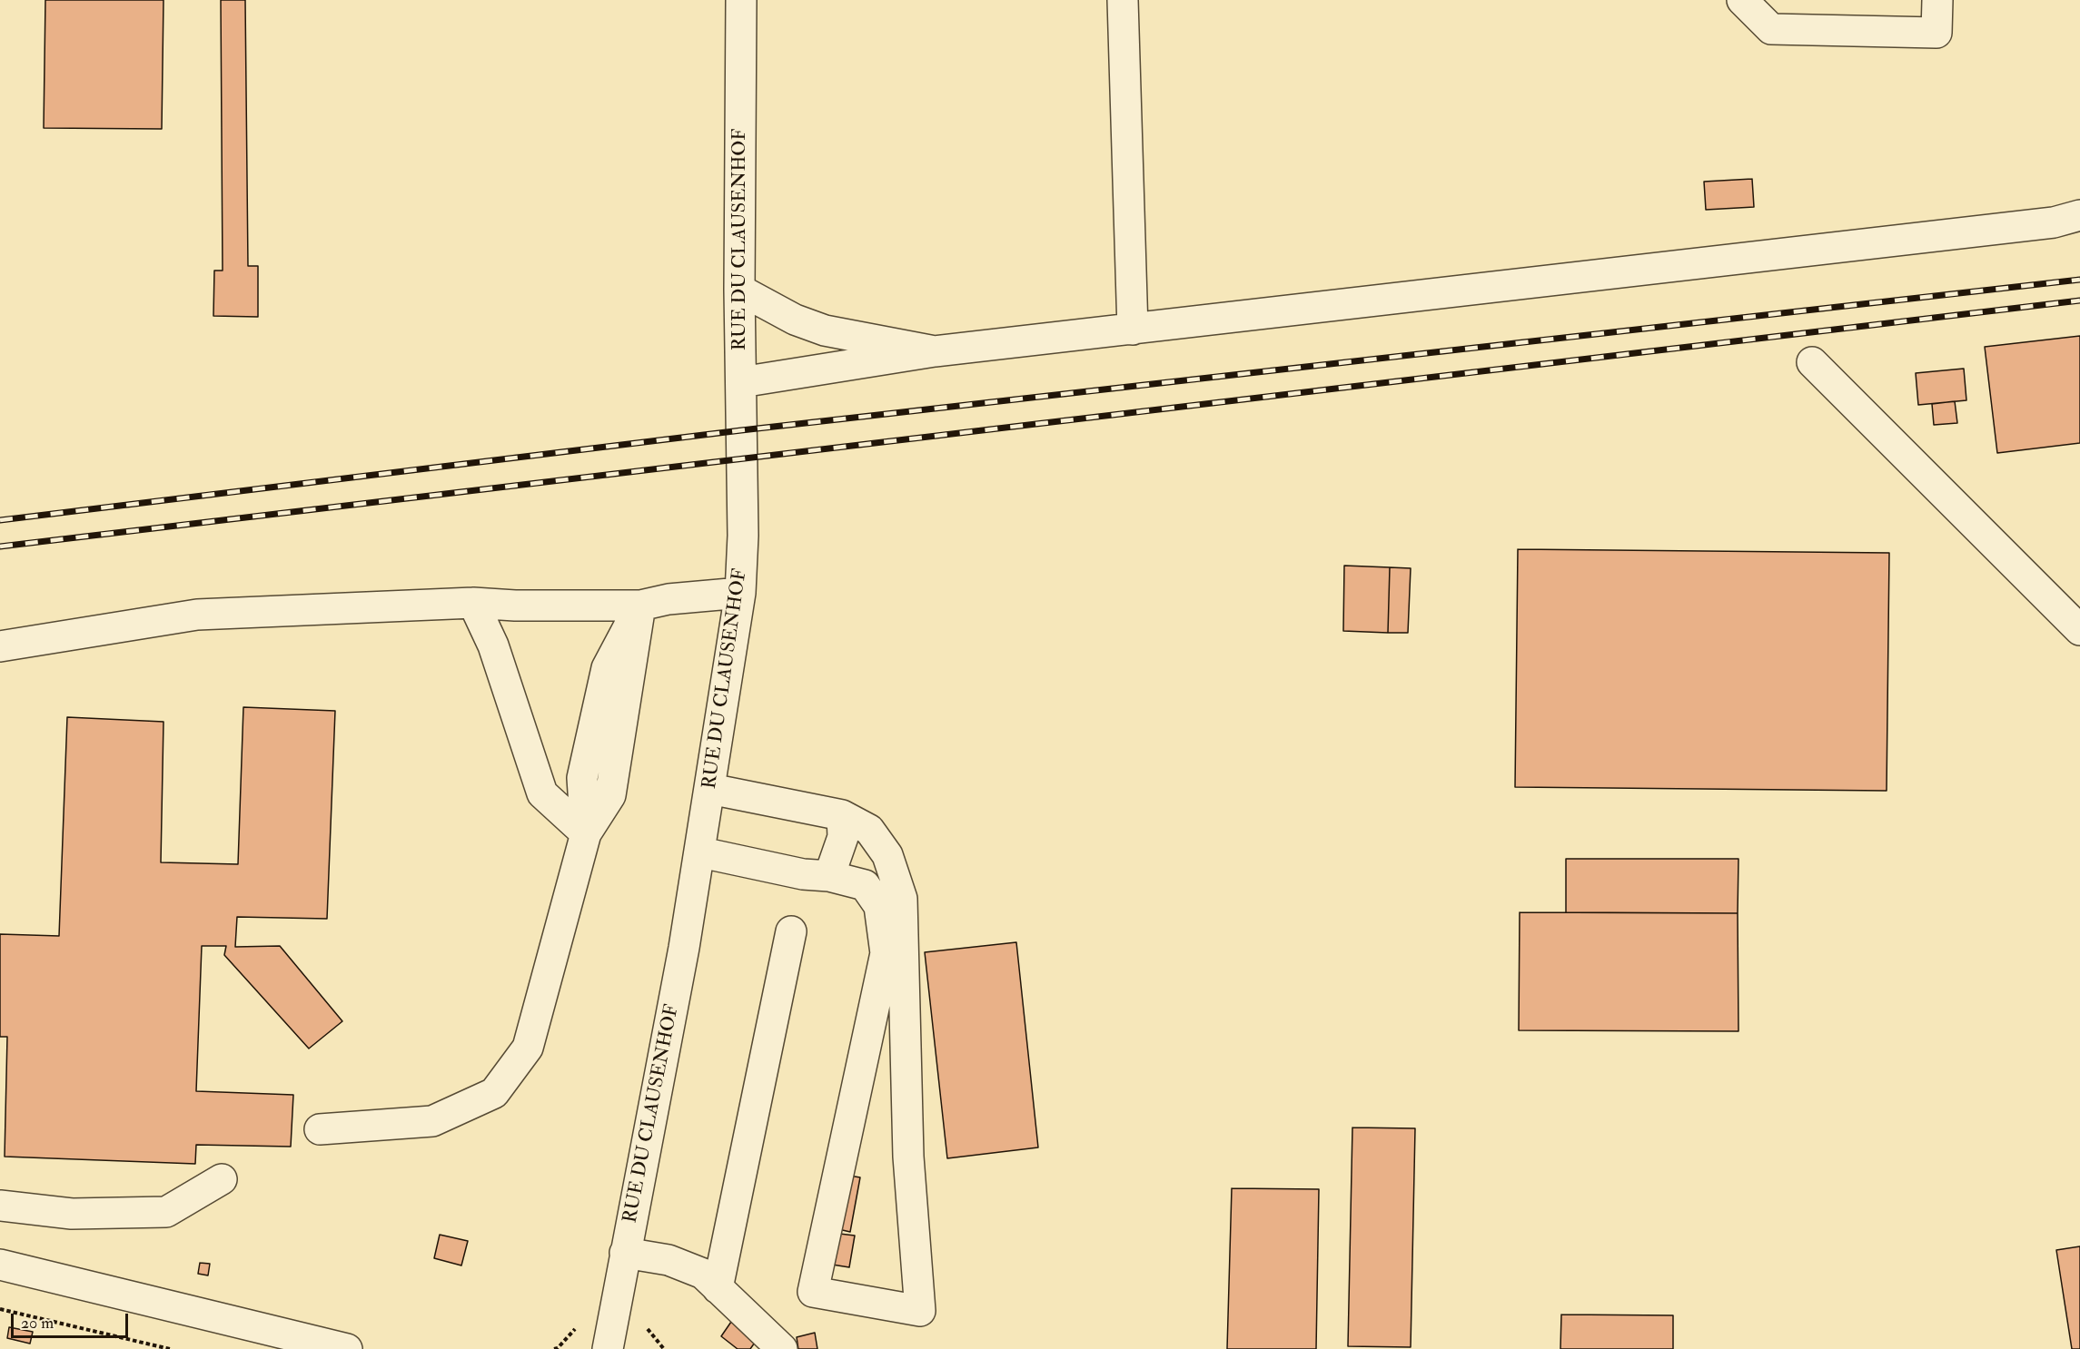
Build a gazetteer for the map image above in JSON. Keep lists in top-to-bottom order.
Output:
{
  "streets": {
    "street": ["RUE DU CLAUSENHOF"]
  },
  "scale_bar": "20 m"
}
